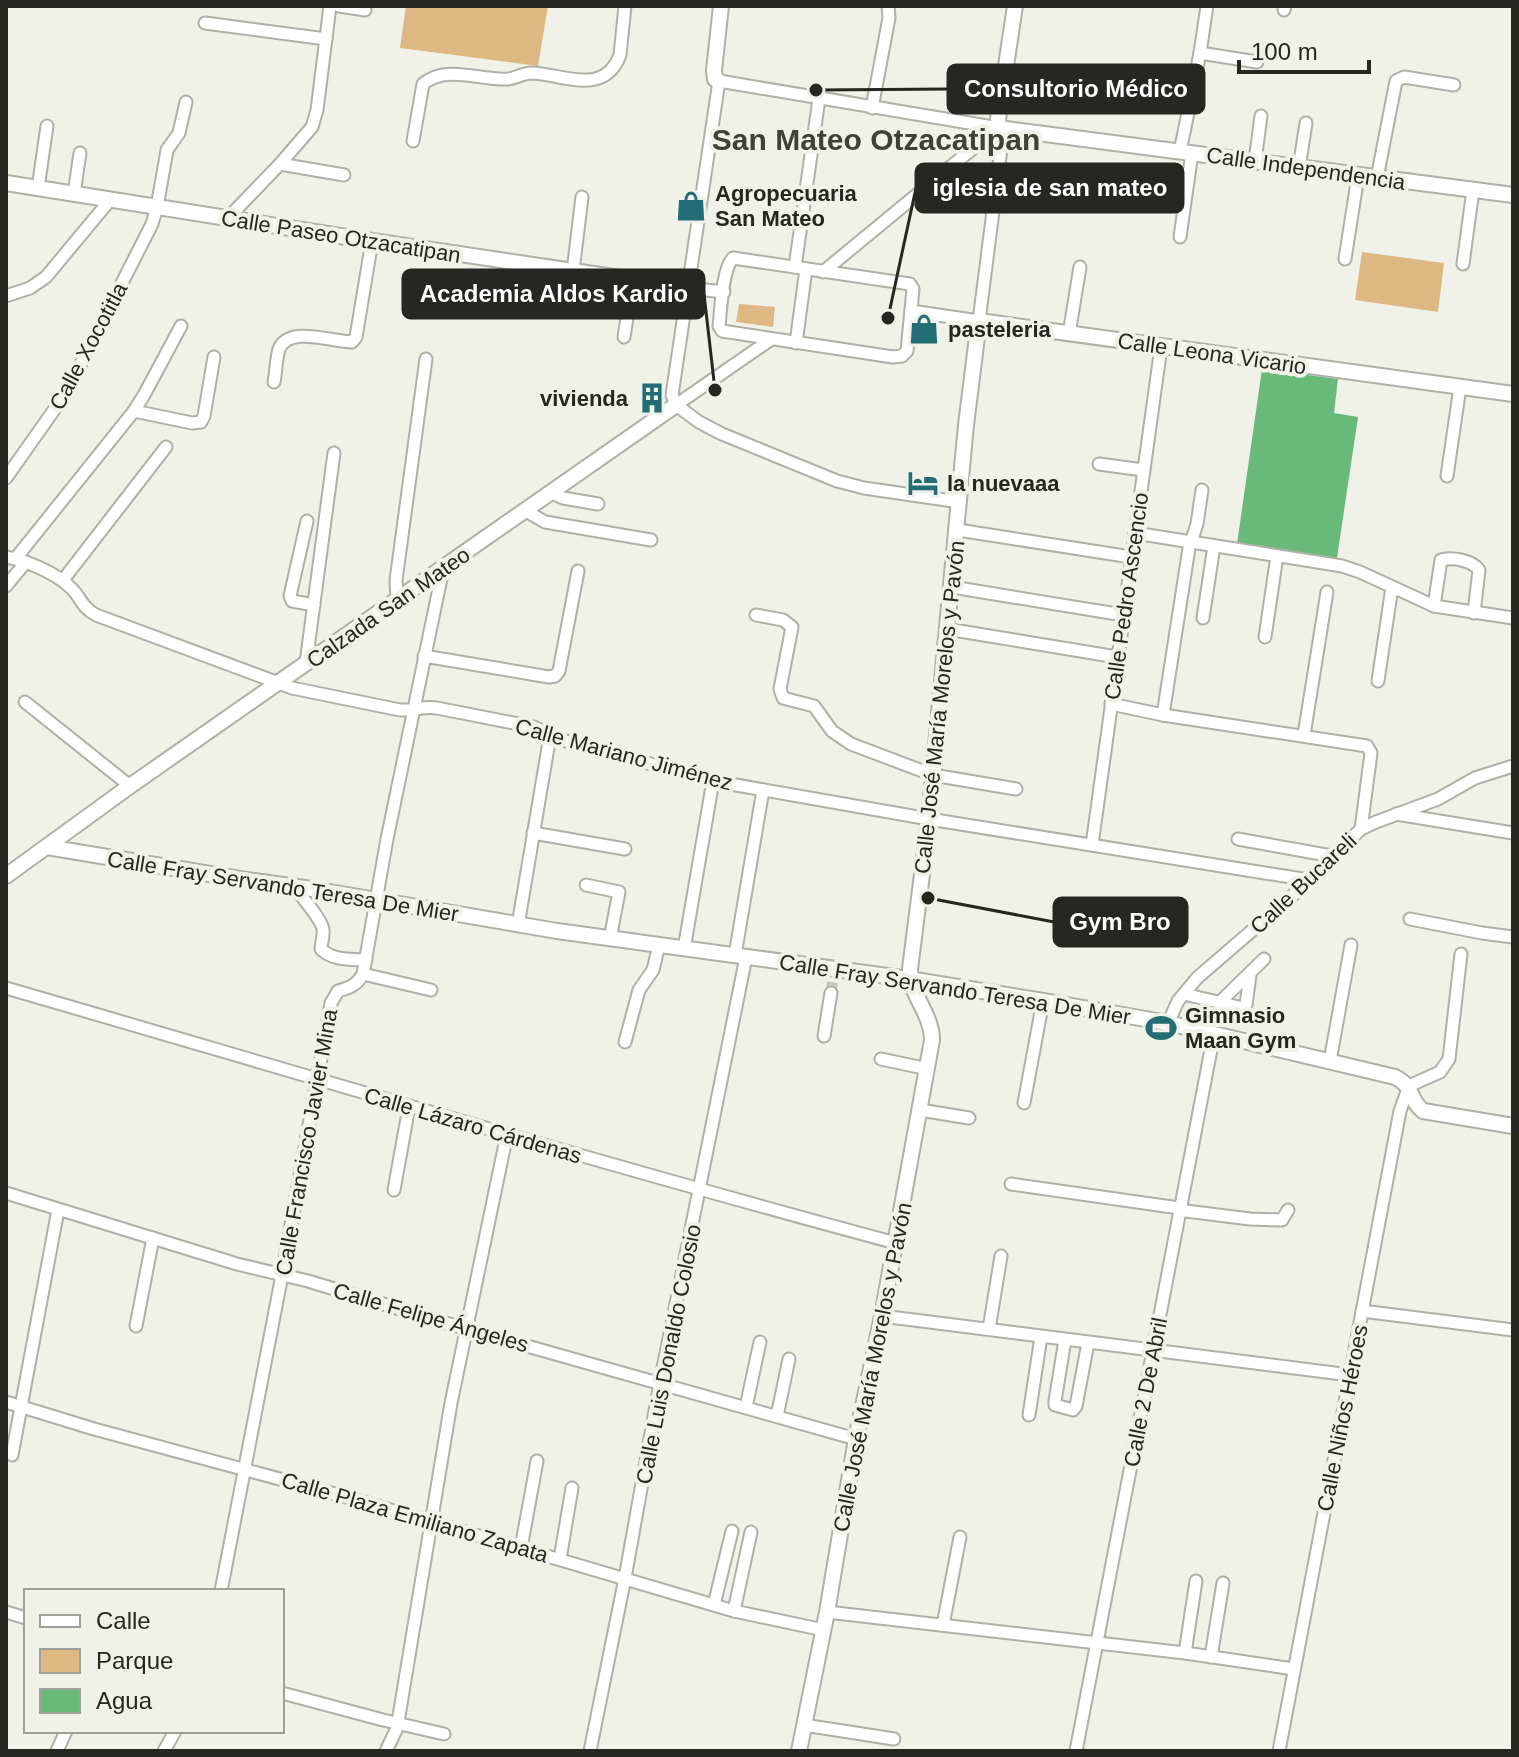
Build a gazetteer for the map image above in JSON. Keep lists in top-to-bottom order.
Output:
{
  "streets": {
    "main road": [
      "Calle Independencia",
      "Calle Paseo Otzacatipan",
      "Calle Leona Vicario",
      "Calzada San Mateo",
      "Calle José María Morelos y Pavón",
      "Calle Fray Servando Teresa De Mier"
    ],
    "street": [
      "Calle Xocotitla",
      "Calle Pedro Ascencio",
      "Calle Mariano Jiménez",
      "Calle Bucareli",
      "Calle Lázaro Cárdenas",
      "Calle Francisco Javier Mina",
      "Calle Felipe Ángeles",
      "Calle Luis Donaldo Colosio",
      "Calle 2 De Abril",
      "Calle Niños Héroes",
      "Calle Plaza Emiliano Zapata"
    ]
  },
  "crossings": [
    ["Calle Independencia", "Calle José María Morelos y Pavón"],
    ["Calle Paseo Otzacatipan", "Calle Xocotitla"],
    ["Calle Leona Vicario", "Calle Pedro Ascencio"],
    ["Calle Leona Vicario", "Calle José María Morelos y Pavón"],
    ["Calle Pedro Ascencio", "Calle Mariano Jiménez"],
    ["Calzada San Mateo", "Calle Mariano Jiménez"],
    ["Calzada San Mateo", "Calle Fray Servando Teresa De Mier"],
    ["Calle José María Morelos y Pavón", "Calle Mariano Jiménez"],
    ["Calle José María Morelos y Pavón", "Calle Fray Servando Teresa De Mier"],
    ["Calle José María Morelos y Pavón", "Calle Lázaro Cárdenas"],
    ["Calle José María Morelos y Pavón", "Calle Felipe Ángeles"],
    ["Calle José María Morelos y Pavón", "Calle Plaza Emiliano Zapata"],
    ["Calle Mariano Jiménez", "Calle Bucareli"],
    ["Calle Mariano Jiménez", "Calle Luis Donaldo Colosio"],
    ["Calle Bucareli", "Calle Fray Servando Teresa De Mier"],
    ["Calle Fray Servando Teresa De Mier", "Calle Luis Donaldo Colosio"],
    ["Calle Fray Servando Teresa De Mier", "Calle 2 De Abril"],
    ["Calle Fray Servando Teresa De Mier", "Calle Niños Héroes"],
    ["Calle Lázaro Cárdenas", "Calle Francisco Javier Mina"],
    ["Calle Lázaro Cárdenas", "Calle Luis Donaldo Colosio"],
    ["Calle Francisco Javier Mina", "Calle Felipe Ángeles"],
    ["Calle Francisco Javier Mina", "Calle Plaza Emiliano Zapata"],
    ["Calle Felipe Ángeles", "Calle Luis Donaldo Colosio"],
    ["Calle Luis Donaldo Colosio", "Calle Plaza Emiliano Zapata"]
  ],
  "districts": ["San Mateo Otzacatipan"],
  "places": {
    "other": [
      "Consultorio Médico",
      "iglesia de san mateo",
      "Academia Aldos Kardio",
      "Gym Bro"
    ],
    "shop": ["Agropecuaria San Mateo", "pasteleria"],
    "building": ["vivienda"],
    "hotel": ["la nuevaaa"],
    "sports": ["Gimnasio Maan Gym"]
  },
  "legend": ["Calle", "Parque", "Agua"],
  "scale_bar": "100 m"
}
